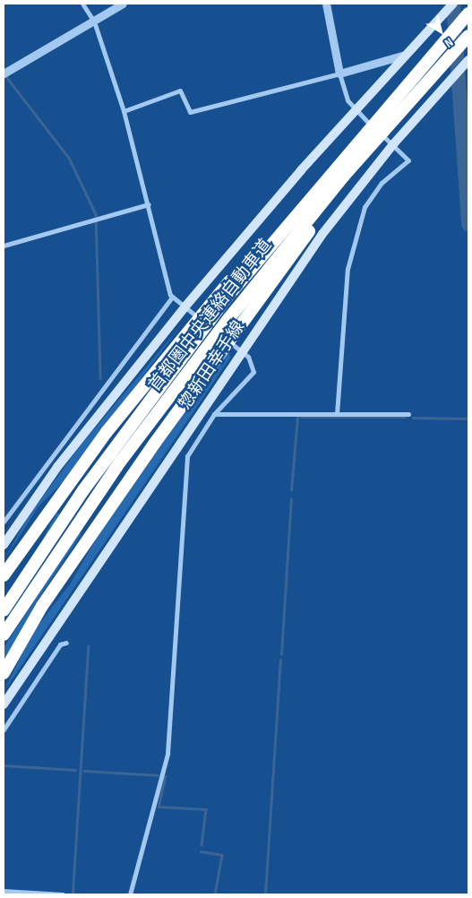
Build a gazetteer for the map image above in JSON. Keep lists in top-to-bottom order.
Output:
{
  "streets": {
    "highway": ["首都圏中央連絡自動車道"],
    "main road": ["惣新田幸手線"]
  },
  "north": "bottom right"
}
